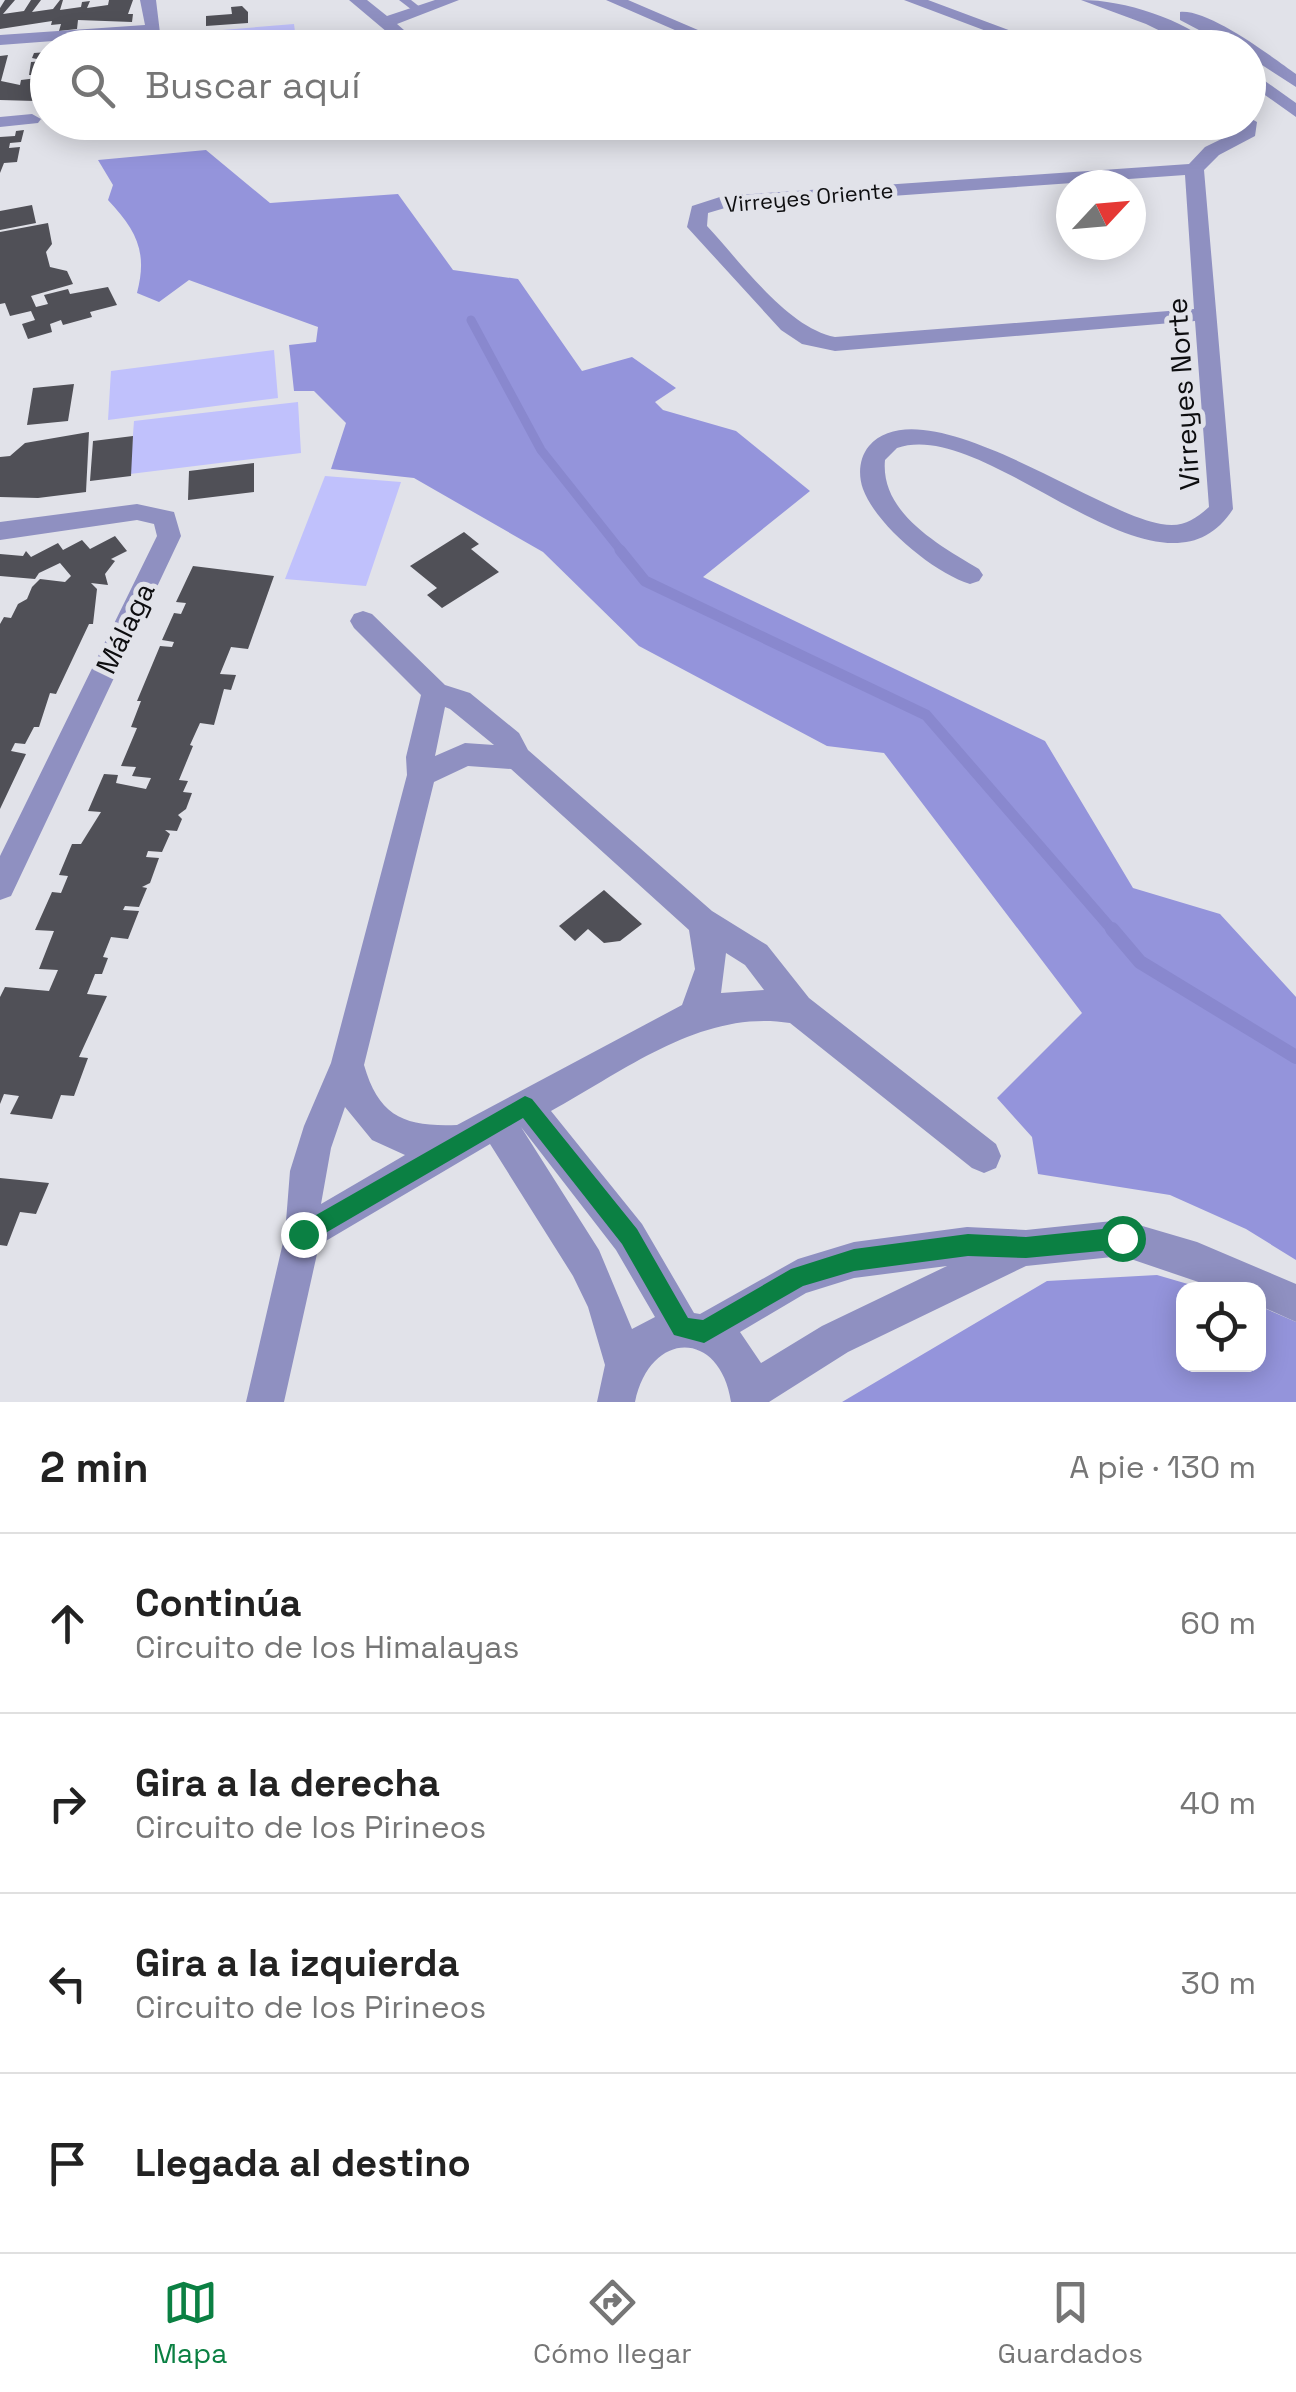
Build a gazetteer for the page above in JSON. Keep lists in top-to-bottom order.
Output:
{
  "streets": {
    "street": ["Virreyes Oriente", "Virreyes Norte", "Málaga"]
  },
  "crossings": [
    ["Virreyes Oriente", "Virreyes Norte"]
  ],
  "north": "top right",
  "page": {
    "search": "Buscar aquí",
    "heading": ["2 min", "A pie · 130 m"],
    "list": [
      ["Continúa", "Circuito de los Himalayas", "60 m"],
      ["Gira a la derecha", "Circuito de los Pirineos", "40 m"],
      ["Gira a la izquierda", "Circuito de los Pirineos", "30 m"],
      "Llegada al destino"
    ],
    "nav": ["Mapa", "Cómo llegar", "Guardados"]
  }
}
